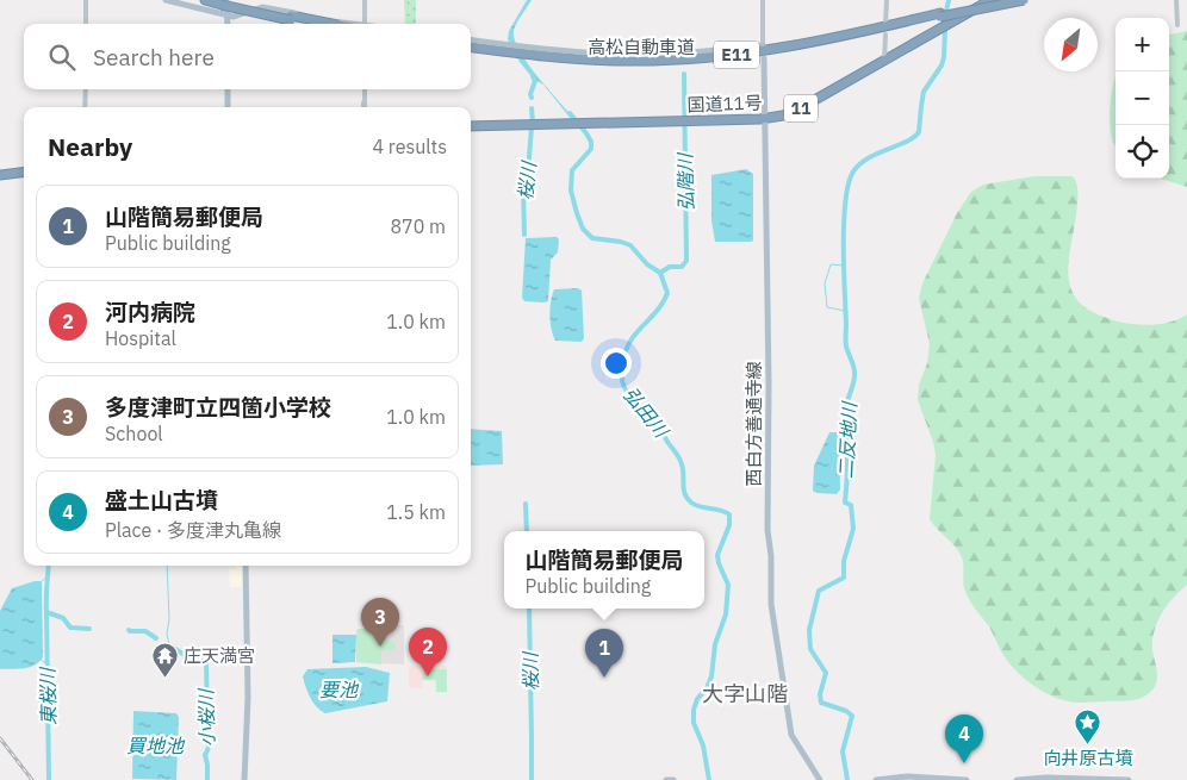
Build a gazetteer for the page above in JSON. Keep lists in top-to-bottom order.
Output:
{
  "streets": {
    "highway": [
      "高松自動車道",
      "E11",
      "国道11号",
      "11"
    ],
    "main road": ["西白方善通寺線"]
  },
  "crossings": [
    ["国道11号", "西白方善通寺線"]
  ],
  "districts": ["大字山階"],
  "water": [
    "桜川",
    "弘階川",
    "弘田川",
    "二反地川",
    "要池",
    "東桜川",
    "小桜川",
    "買地池"
  ],
  "places": {
    "temple": ["庄天満宮"],
    "place": ["向井原古墳"]
  },
  "north": "bottom left",
  "page": {
    "map_buttons": ["+", "−"],
    "search": "Search here",
    "heading": ["Nearby", "4 results"],
    "list": [
      {
        "mark": "1",
        "name": "山階簡易郵便局",
        "note": "Public building",
        "value": "870 m"
      },
      {
        "mark": "2",
        "name": "河内病院",
        "note": "Hospital",
        "value": "1.0 km"
      },
      {
        "mark": "3",
        "name": "多度津町立四箇小学校",
        "note": "School",
        "value": "1.0 km"
      },
      {
        "mark": "4",
        "name": "盛土山古墳",
        "note": "Place · 多度津丸亀線",
        "value": "1.5 km"
      }
    ],
    "popup": ["山階簡易郵便局", "Public building"],
    "pins": [
      "3",
      "2",
      "1",
      "4"
    ]
  }
}
